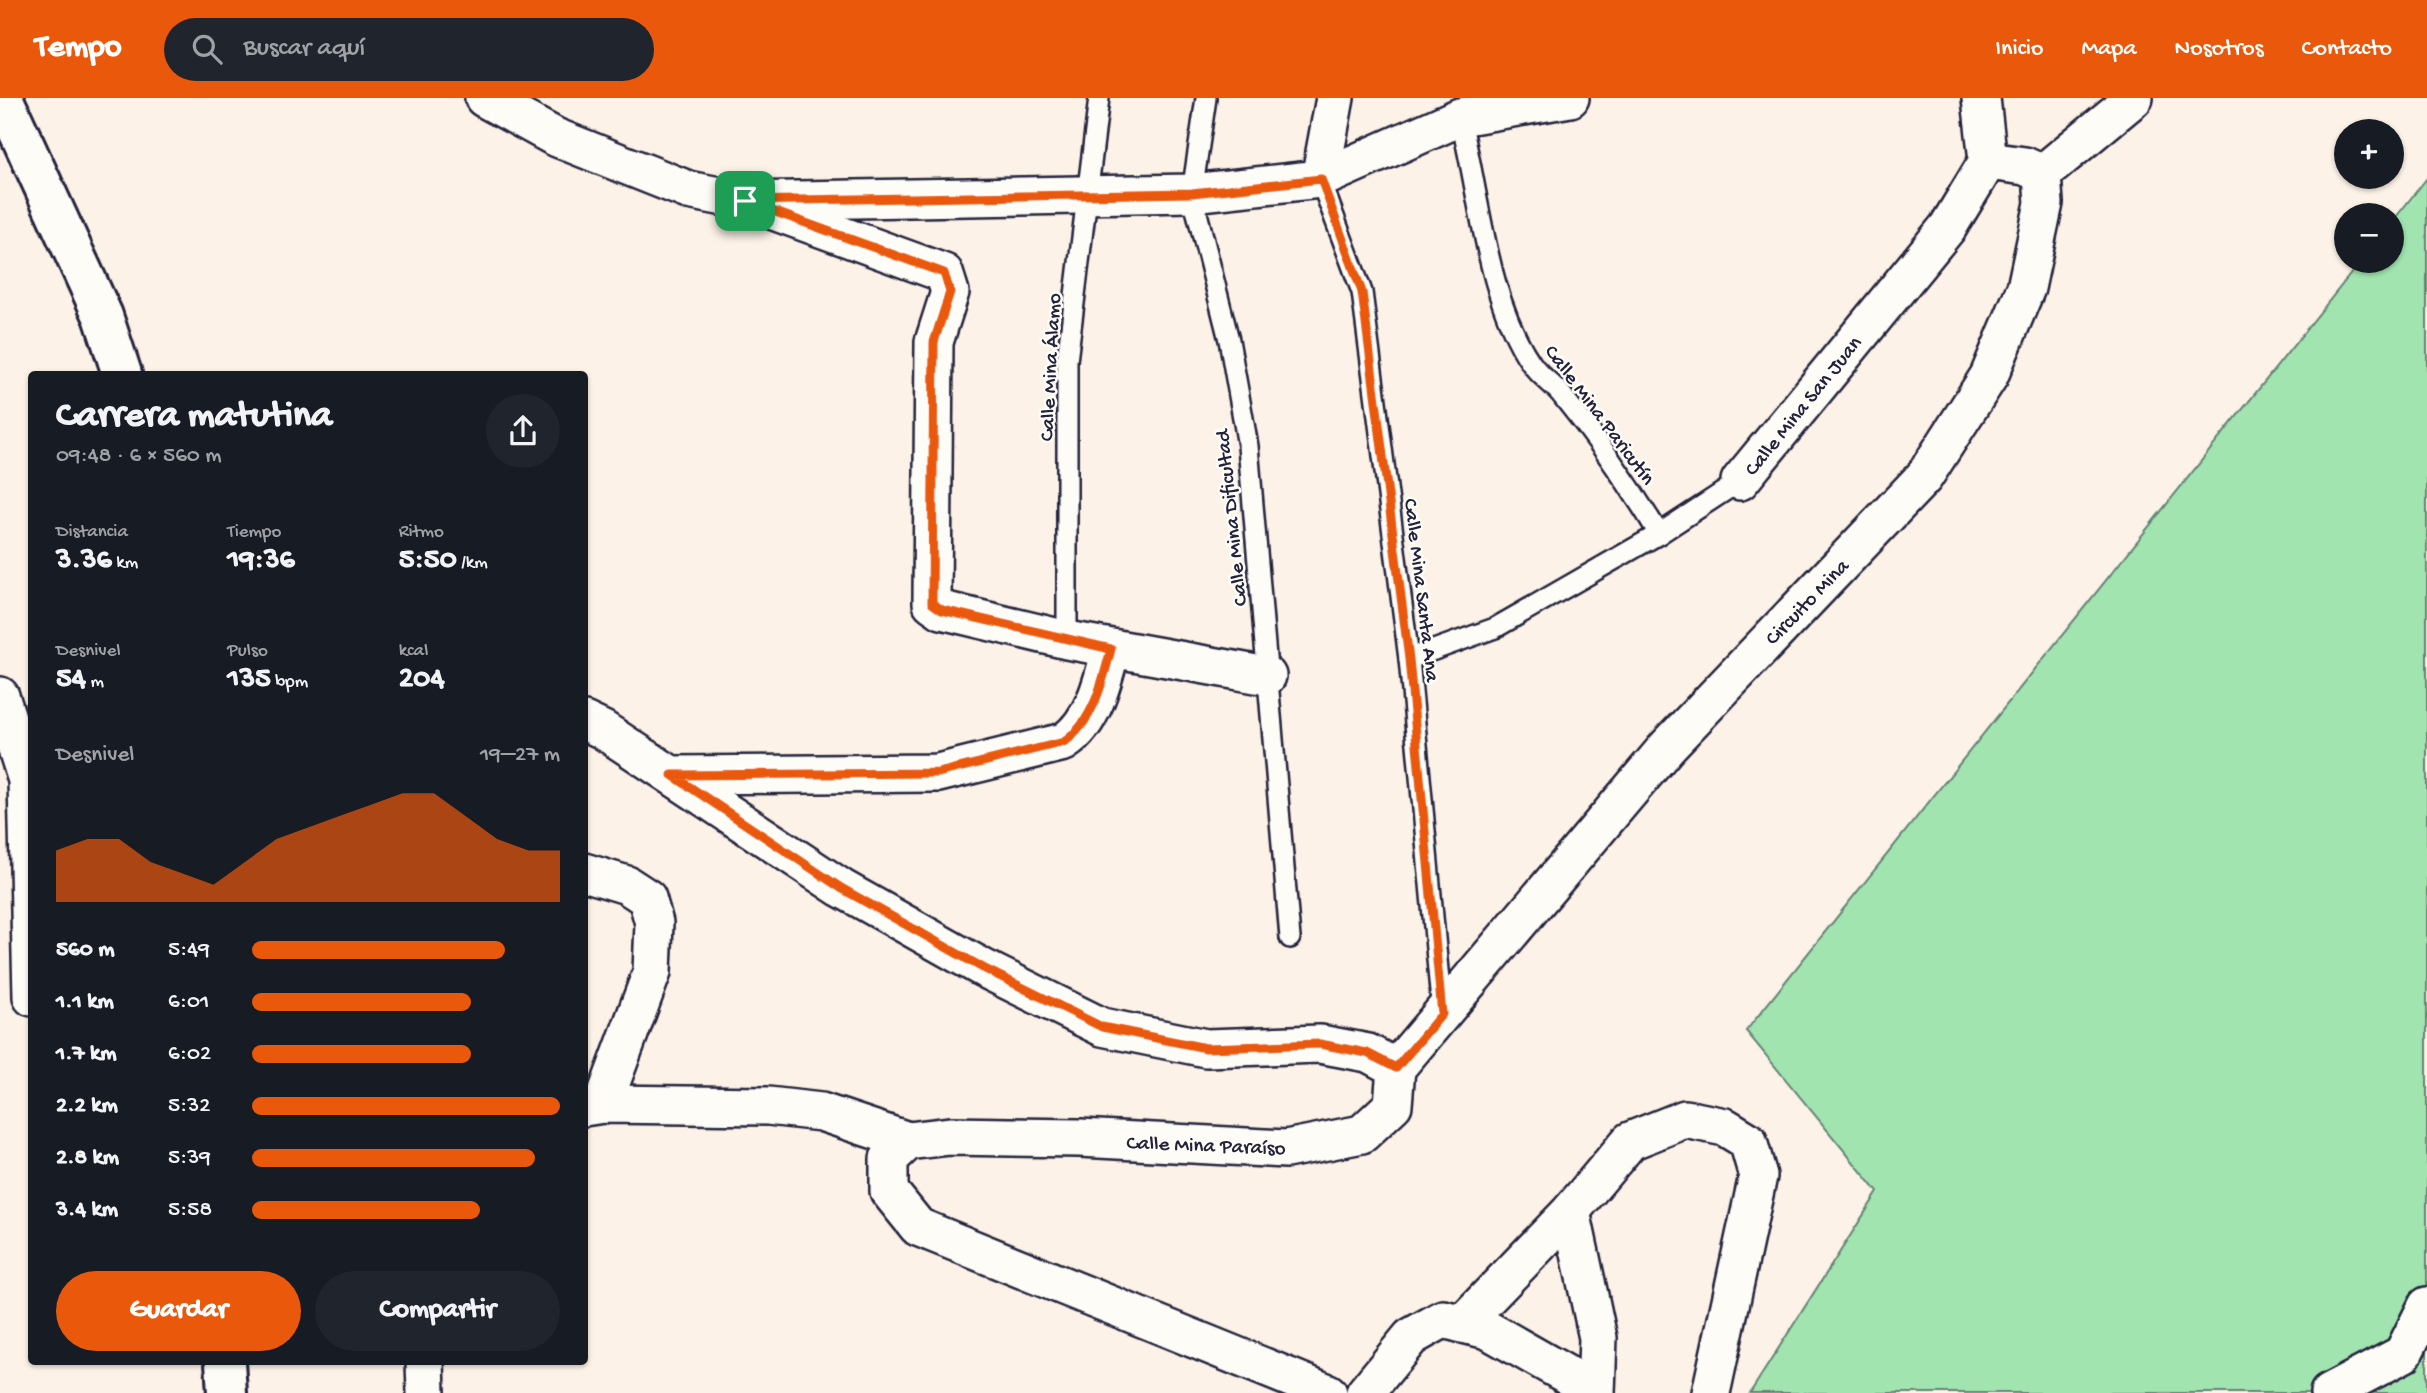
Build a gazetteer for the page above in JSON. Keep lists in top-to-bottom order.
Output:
{
  "streets": {
    "street": ["Calle Mina San Juan", "Circuito Mina", "Calle Mina Paraíso"],
    "lane": [
      "Calle Mina Álamo",
      "Calle Mina Paricutín",
      "Calle Mina Dificultad",
      "Calle Mina Santa Ana"
    ]
  },
  "crossings": [
    ["Calle Mina San Juan", "Calle Mina Paricutín"],
    ["Calle Mina San Juan", "Calle Mina Santa Ana"],
    ["Calle Mina Santa Ana", "Circuito Mina"],
    ["Circuito Mina", "Calle Mina Paraíso"]
  ],
  "page": {
    "header": "Tempo",
    "search": "Buscar aquí",
    "nav": [
      "Inicio",
      "Mapa",
      "Nosotros",
      "Contacto"
    ],
    "map_buttons": ["+", "−"],
    "heading": ["Carrera matutina", "09:48 · 6 × 560 m"],
    "stats": [
      ["Distancia", "3.36 km"],
      ["Tiempo", "19:36"],
      ["Ritmo", "5:50 /km"],
      ["Desnivel", "54 m"],
      ["Pulso", "135 bpm"],
      ["kcal", "204"]
    ],
    "chart": ["Desnivel", "19–27 m"],
    "list": [
      {
        "name": "560 m",
        "note": "5:49"
      },
      {
        "name": "1.1 km",
        "note": "6:01"
      },
      {
        "name": "1.7 km",
        "note": "6:02"
      },
      {
        "name": "2.2 km",
        "note": "5:32"
      },
      {
        "name": "2.8 km",
        "note": "5:39"
      },
      {
        "name": "3.4 km",
        "note": "5:58"
      }
    ],
    "buttons": ["Guardar", "Compartir"]
  }
}
